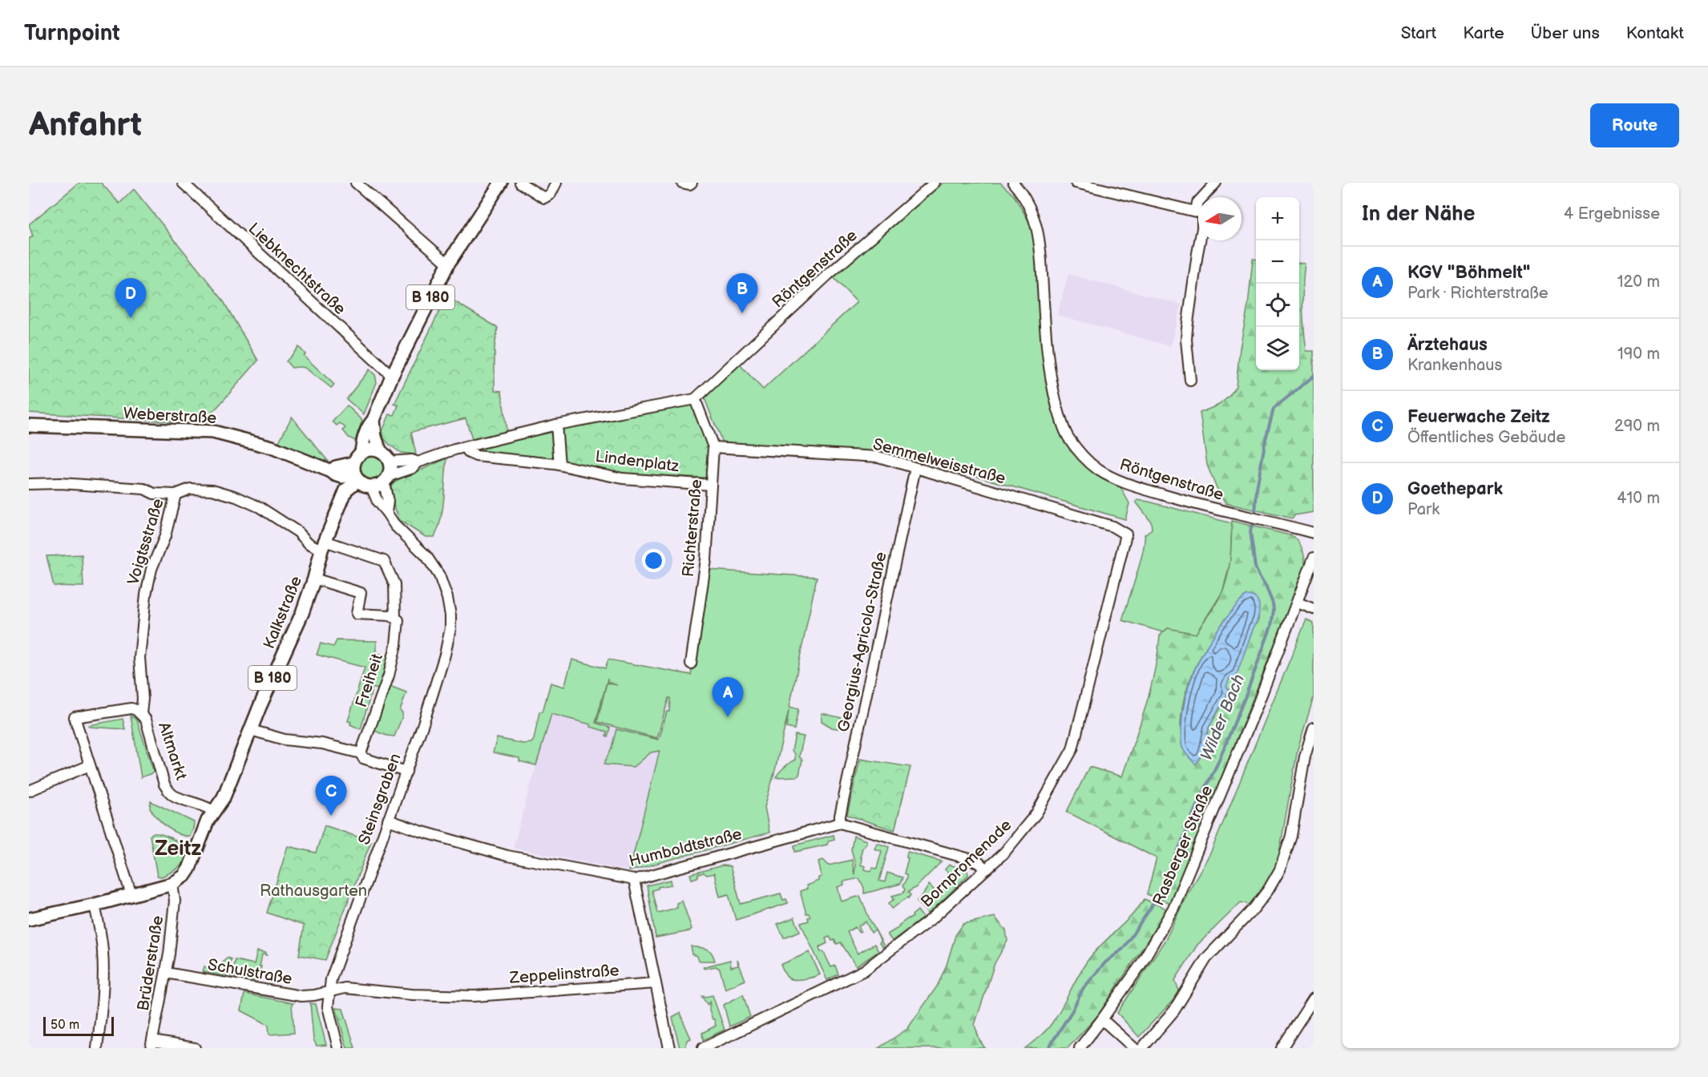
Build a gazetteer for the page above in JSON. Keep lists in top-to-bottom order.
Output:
{
  "streets": {
    "main road": ["B 180", "Weberstraße", "Kalkstraße"],
    "street": [
      "Liebknechtstraße",
      "Röntgenstraße",
      "Lindenplatz",
      "Semmelweisstraße",
      "Richterstraße",
      "Voigtsstraße",
      "Georgius-Agricola-Straße",
      "Freiheit",
      "Altmarkt",
      "Steinsgraben",
      "Rasberger Straße",
      "Humboldtstraße",
      "Bornpromenade",
      "Brüderstraße",
      "Schulstraße",
      "Zeppelinstraße"
    ]
  },
  "crossings": [
    ["Liebknechtstraße", "B 180"],
    ["Röntgenstraße", "Richterstraße"],
    ["B 180", "Weberstraße"],
    ["B 180", "Kalkstraße"],
    ["B 180", "Altmarkt"],
    ["B 180", "Steinsgraben"],
    ["B 180", "Brüderstraße"],
    ["Weberstraße", "Kalkstraße"],
    ["Weberstraße", "Steinsgraben"],
    ["Lindenplatz", "Richterstraße"],
    ["Semmelweisstraße", "Richterstraße"],
    ["Semmelweisstraße", "Georgius-Agricola-Straße"],
    ["Semmelweisstraße", "Bornpromenade"],
    ["Voigtsstraße", "Freiheit"],
    ["Voigtsstraße", "Altmarkt"],
    ["Kalkstraße", "Freiheit"],
    ["Kalkstraße", "Altmarkt"],
    ["Kalkstraße", "Steinsgraben"],
    ["Georgius-Agricola-Straße", "Humboldtstraße"],
    ["Steinsgraben", "Humboldtstraße"],
    ["Steinsgraben", "Schulstraße"],
    ["Brüderstraße", "Schulstraße"],
    ["Schulstraße", "Zeppelinstraße"]
  ],
  "districts": ["Zeitz"],
  "water": ["Wilder Bach"],
  "parks": ["Rathausgarten"],
  "scale_bar": "50 m",
  "north": "left",
  "page": {
    "header": "Turnpoint",
    "nav": [
      "Start",
      "Karte",
      "Über uns",
      "Kontakt"
    ],
    "buttons": "Route",
    "title": "Anfahrt",
    "heading": ["In der Nähe", "4 Ergebnisse"],
    "map_buttons": ["+", "−"],
    "list": [
      {
        "mark": "A",
        "name": "KGV \"Böhmelt\"",
        "note": "Park · Richterstraße",
        "value": "120 m"
      },
      {
        "mark": "B",
        "name": "Ärztehaus",
        "note": "Krankenhaus",
        "value": "190 m"
      },
      {
        "mark": "C",
        "name": "Feuerwache Zeitz",
        "note": "Öffentliches Gebäude",
        "value": "290 m"
      },
      {
        "mark": "D",
        "name": "Goethepark",
        "note": "Park",
        "value": "410 m"
      }
    ],
    "pins": [
      "B",
      "D",
      "A",
      "C"
    ],
    "scale": "50 m"
  }
}
